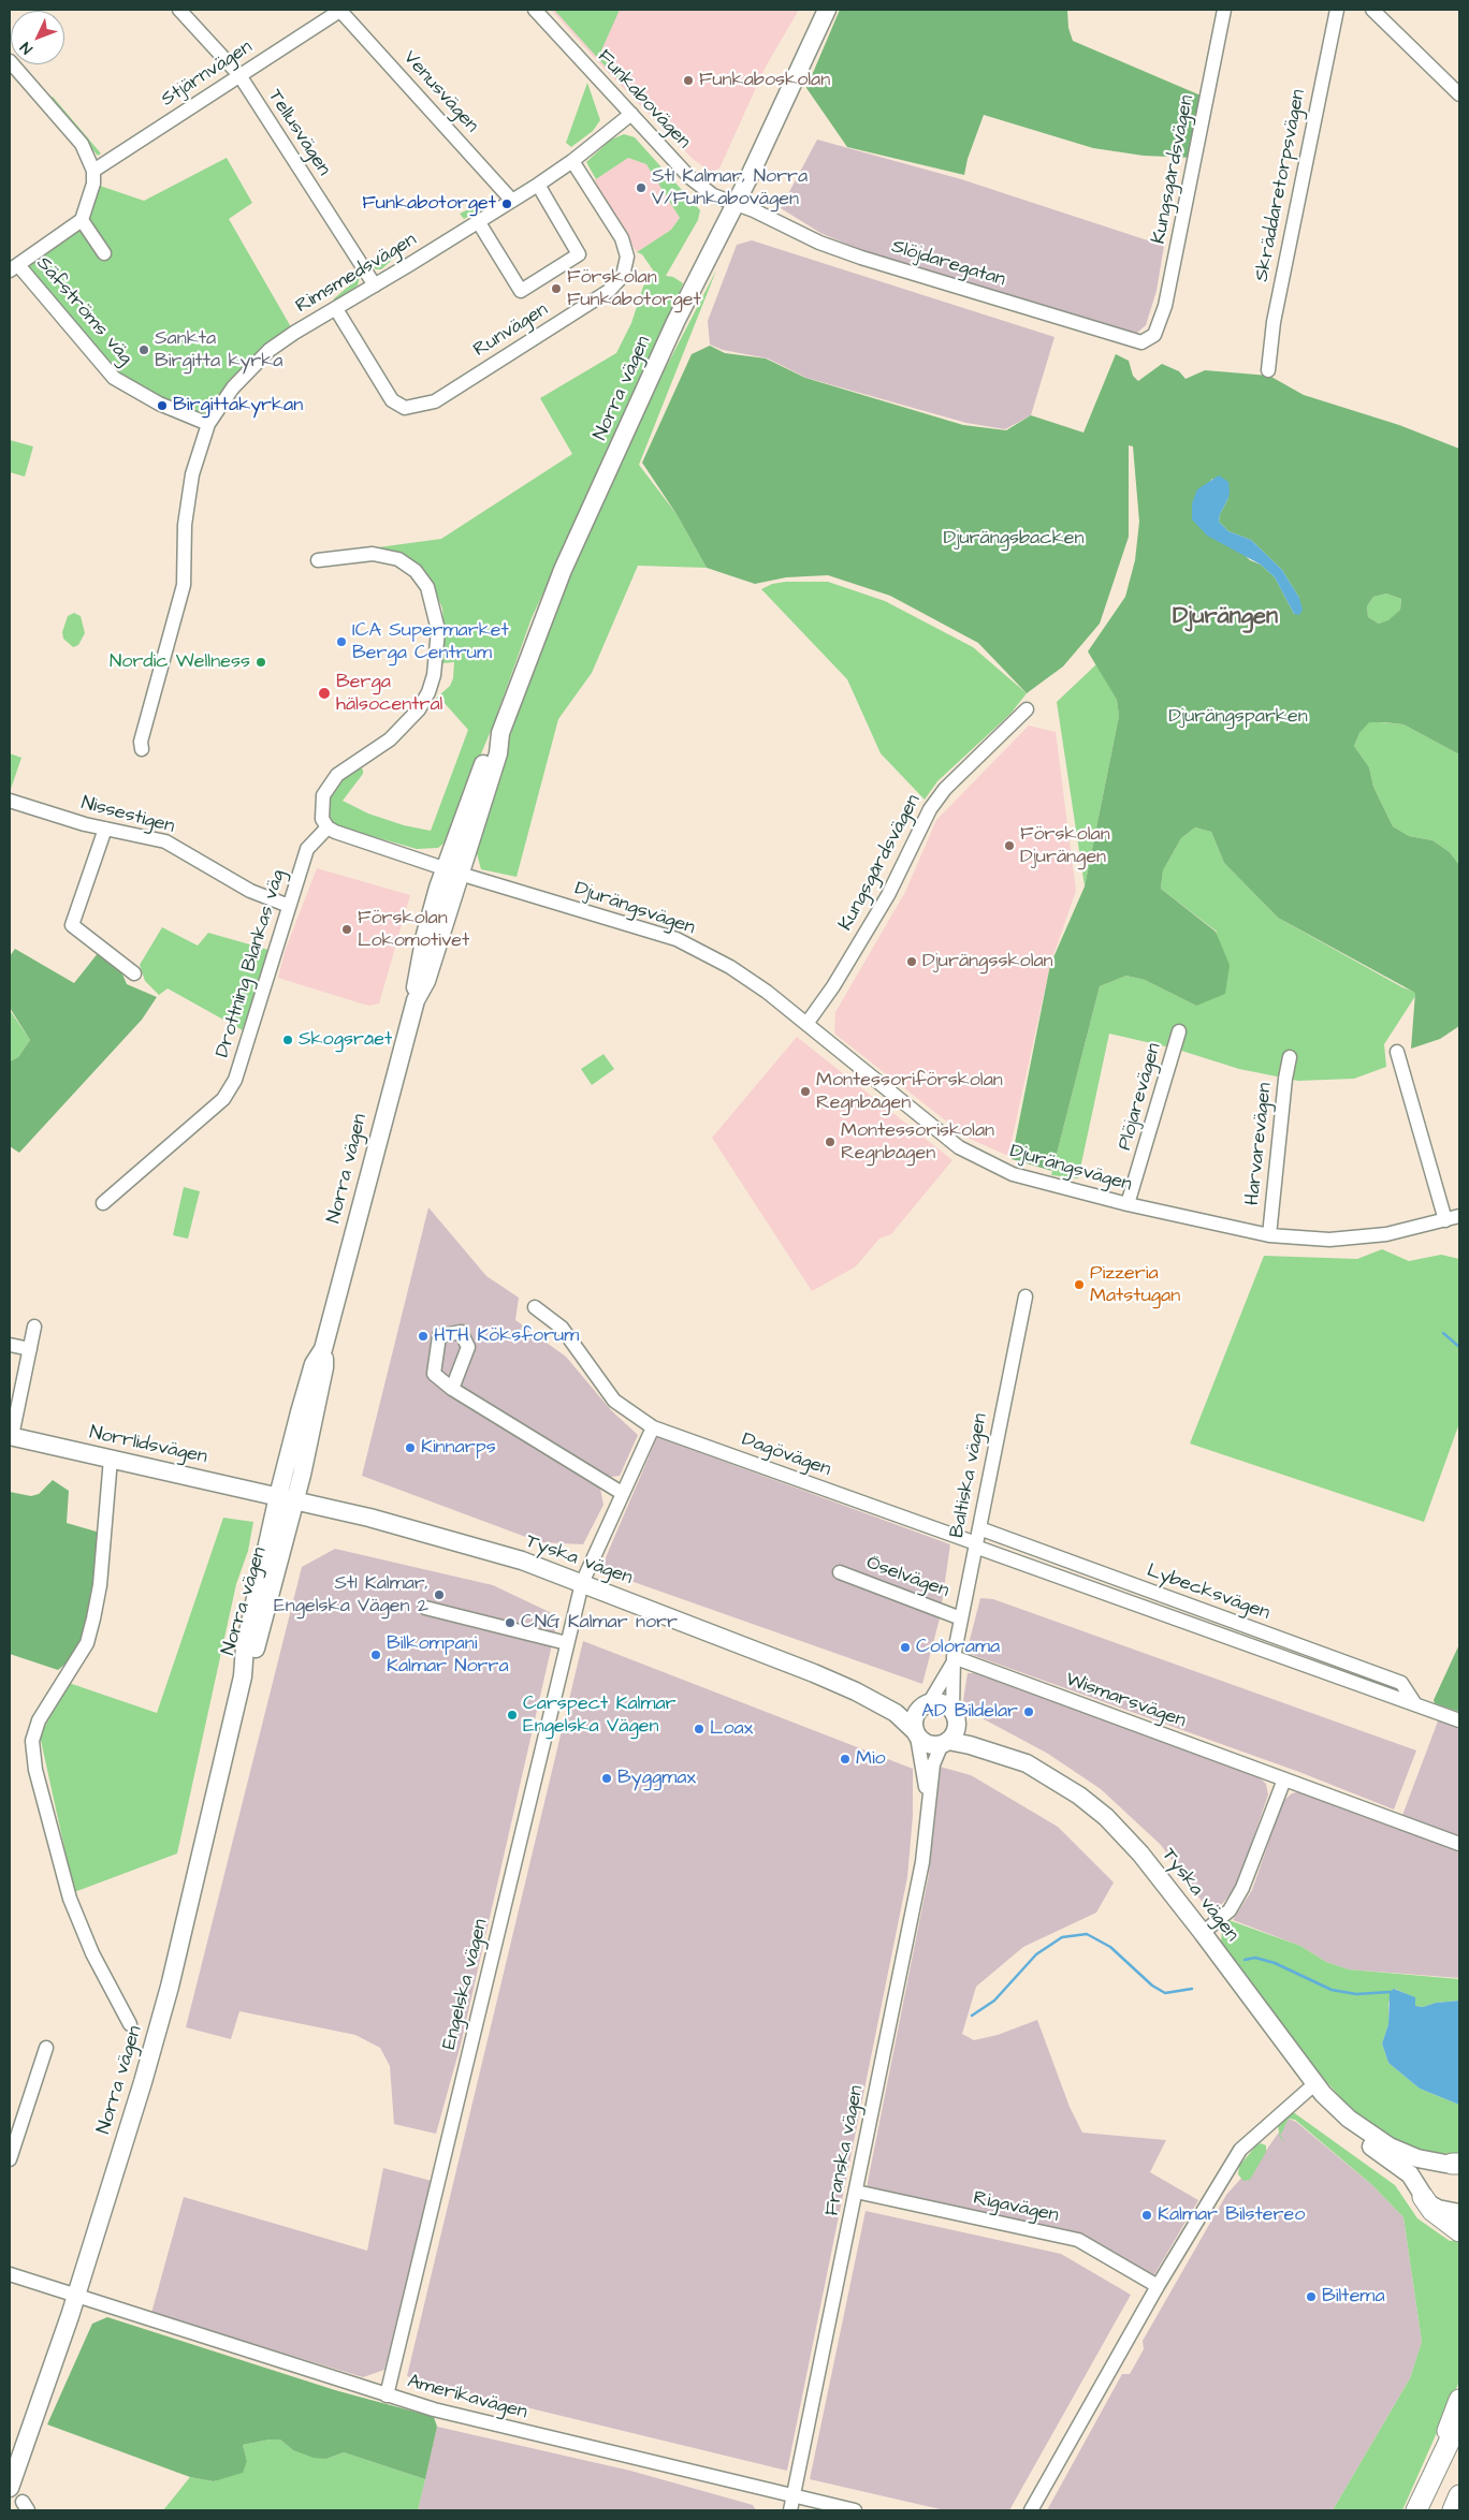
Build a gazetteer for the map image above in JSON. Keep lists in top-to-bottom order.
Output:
{
  "streets": {
    "main road": ["Norra vägen", "Norrlidsvägen", "Tyska vägen"],
    "street": [
      "Stjärnvägen",
      "Venusvägen",
      "Funkabovägen",
      "Tellusvägen",
      "Kungsgårdsvägen",
      "Skräddaretorpsvägen",
      "Slöjdaregatan",
      "Rimsmedsvägen",
      "Säfströms väg",
      "Runvägen",
      "Nissestigen",
      "Djurängsvägen",
      "Drottning Blankas väg",
      "Plöjarevägen",
      "Harvarevägen",
      "Dagövägen",
      "Baltiska vägen",
      "Öselvägen",
      "Lybecksvägen",
      "Wismarsvägen",
      "Engelska vägen",
      "Franska vägen",
      "Rigavägen",
      "Amerikavägen"
    ]
  },
  "crossings": [
    ["Stjärnvägen", "Venusvägen"],
    ["Stjärnvägen", "Tellusvägen"],
    ["Venusvägen", "Rimsmedsvägen"],
    ["Funkabovägen", "Slöjdaregatan"],
    ["Funkabovägen", "Rimsmedsvägen"],
    ["Funkabovägen", "Norra vägen"],
    ["Tellusvägen", "Rimsmedsvägen"],
    ["Kungsgårdsvägen", "Slöjdaregatan"],
    ["Kungsgårdsvägen", "Djurängsvägen"],
    ["Slöjdaregatan", "Norra vägen"],
    ["Rimsmedsvägen", "Säfströms väg"],
    ["Rimsmedsvägen", "Runvägen"],
    ["Norra vägen", "Djurängsvägen"],
    ["Norra vägen", "Norrlidsvägen"],
    ["Norra vägen", "Tyska vägen"],
    ["Norra vägen", "Amerikavägen"],
    ["Nissestigen", "Drottning Blankas väg"],
    ["Djurängsvägen", "Plöjarevägen"],
    ["Djurängsvägen", "Harvarevägen"],
    ["Norrlidsvägen", "Tyska vägen"],
    ["Dagövägen", "Baltiska vägen"],
    ["Dagövägen", "Lybecksvägen"],
    ["Baltiska vägen", "Tyska vägen"],
    ["Baltiska vägen", "Öselvägen"],
    ["Baltiska vägen", "Lybecksvägen"],
    ["Baltiska vägen", "Wismarsvägen"],
    ["Baltiska vägen", "Franska vägen"],
    ["Tyska vägen", "Engelska vägen"],
    ["Tyska vägen", "Franska vägen"],
    ["Engelska vägen", "Amerikavägen"],
    ["Franska vägen", "Rigavägen"],
    ["Franska vägen", "Amerikavägen"]
  ],
  "districts": ["Djurängen"],
  "parks": ["Djurängsbacken", "Djurängsparken"],
  "places": [
    "Funkaboskolan",
    "St1 Kalmar, Norra V/Funkabovägen",
    "Funkabotorget",
    "Förskolan Funkabotorget",
    "Sankta Birgitta kyrka",
    "Birgittakyrkan",
    "ICA Supermarket Berga Centrum",
    "Nordic Wellness",
    "Berga hälsocentral",
    "Förskolan Djurängen",
    "Förskolan Lokomotivet",
    "Djurängsskolan",
    "Skogsrået",
    "Montessoriförskolan Regnbågen",
    "Montessoriskolan Regnbågen",
    "Pizzeria Matstugan",
    "HTH Köksforum",
    "Kinnarps",
    "St1 Kalmar, Engelska Vägen 2",
    "CNG Kalmar norr",
    "Colorama",
    "Bilkompani Kalmar Norra",
    "AD Bildelar",
    "Carspect Kalmar Engelska Vägen",
    "Loax",
    "Mio",
    "Byggmax",
    "Kalmar Bilstereo",
    "Biltema"
  ],
  "north": "bottom left"
}
